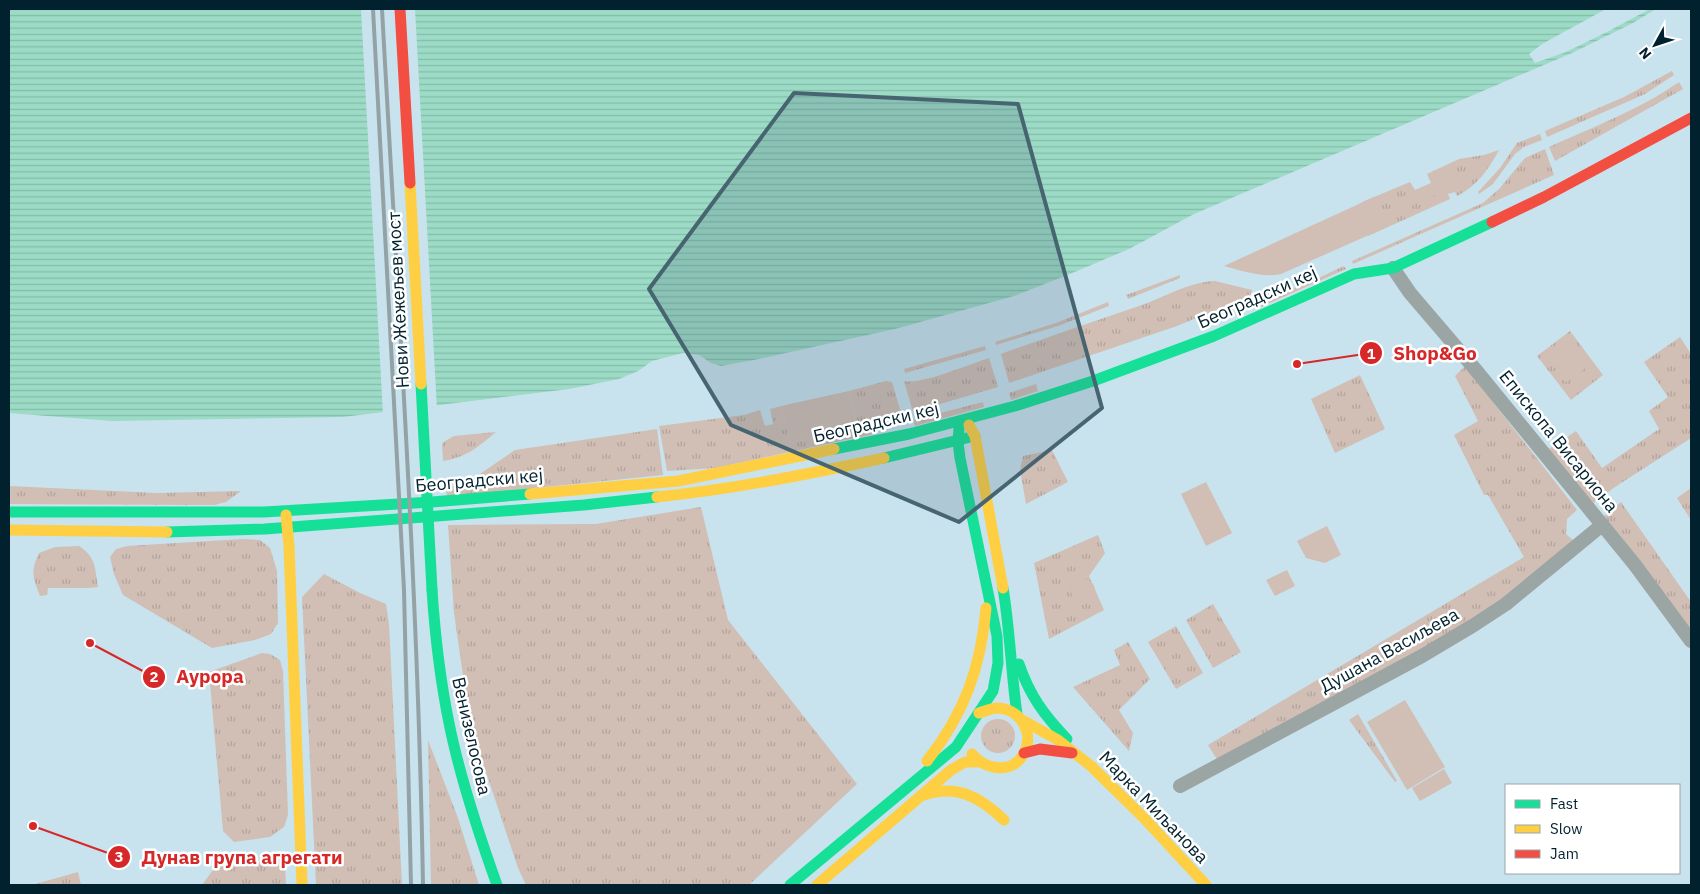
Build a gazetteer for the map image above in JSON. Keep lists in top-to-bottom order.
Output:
{
  "streets": {
    "main road": [
      "Београдски кеј",
      "Нови Жежељев мост",
      "Венизелосова",
      "Марка Миљанова"
    ],
    "street": ["Епископа Висариона", "Душана Васиљева"]
  },
  "crossings": [
    ["Београдски кеј", "Епископа Висариона"],
    ["Нови Жежељев мост", "Венизелосова"],
    ["Епископа Висариона", "Душана Васиљева"]
  ],
  "places": ["Shop&Go", "Аурора", "Дунав група агрегати"],
  "legend": ["Fast", "Slow", "Jam"],
  "north": "bottom left"
}
